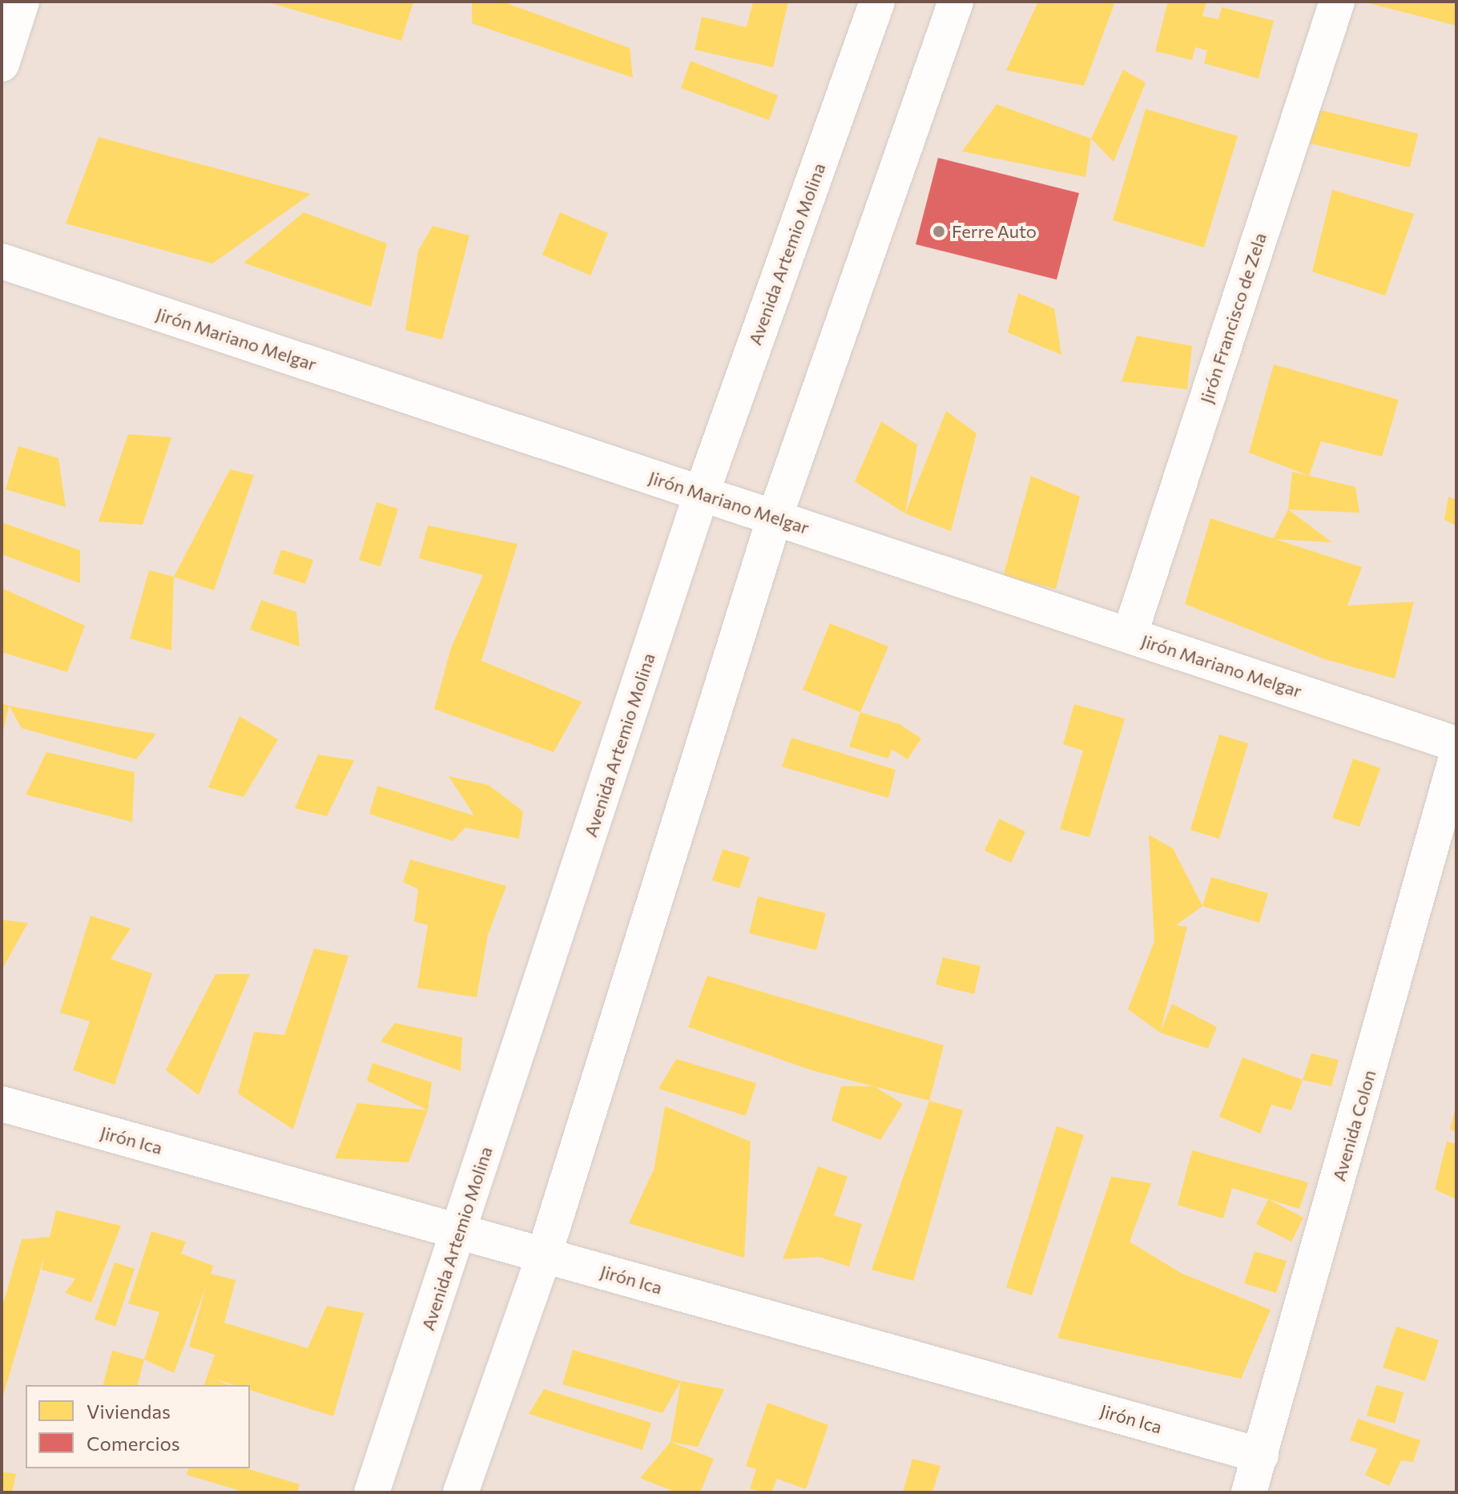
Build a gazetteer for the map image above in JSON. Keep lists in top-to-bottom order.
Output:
{
  "streets": {
    "street": [
      "Avenida Artemio Molina",
      "Jirón Francisco de Zela",
      "Jirón Mariano Melgar",
      "Avenida Colon",
      "Jirón Ica"
    ]
  },
  "crossings": [
    ["Avenida Artemio Molina", "Jirón Mariano Melgar"],
    ["Avenida Artemio Molina", "Jirón Ica"],
    ["Jirón Francisco de Zela", "Jirón Mariano Melgar"],
    ["Avenida Colon", "Jirón Ica"]
  ],
  "places": ["Ferre Auto"],
  "legend": ["Viviendas", "Comercios"]
}
